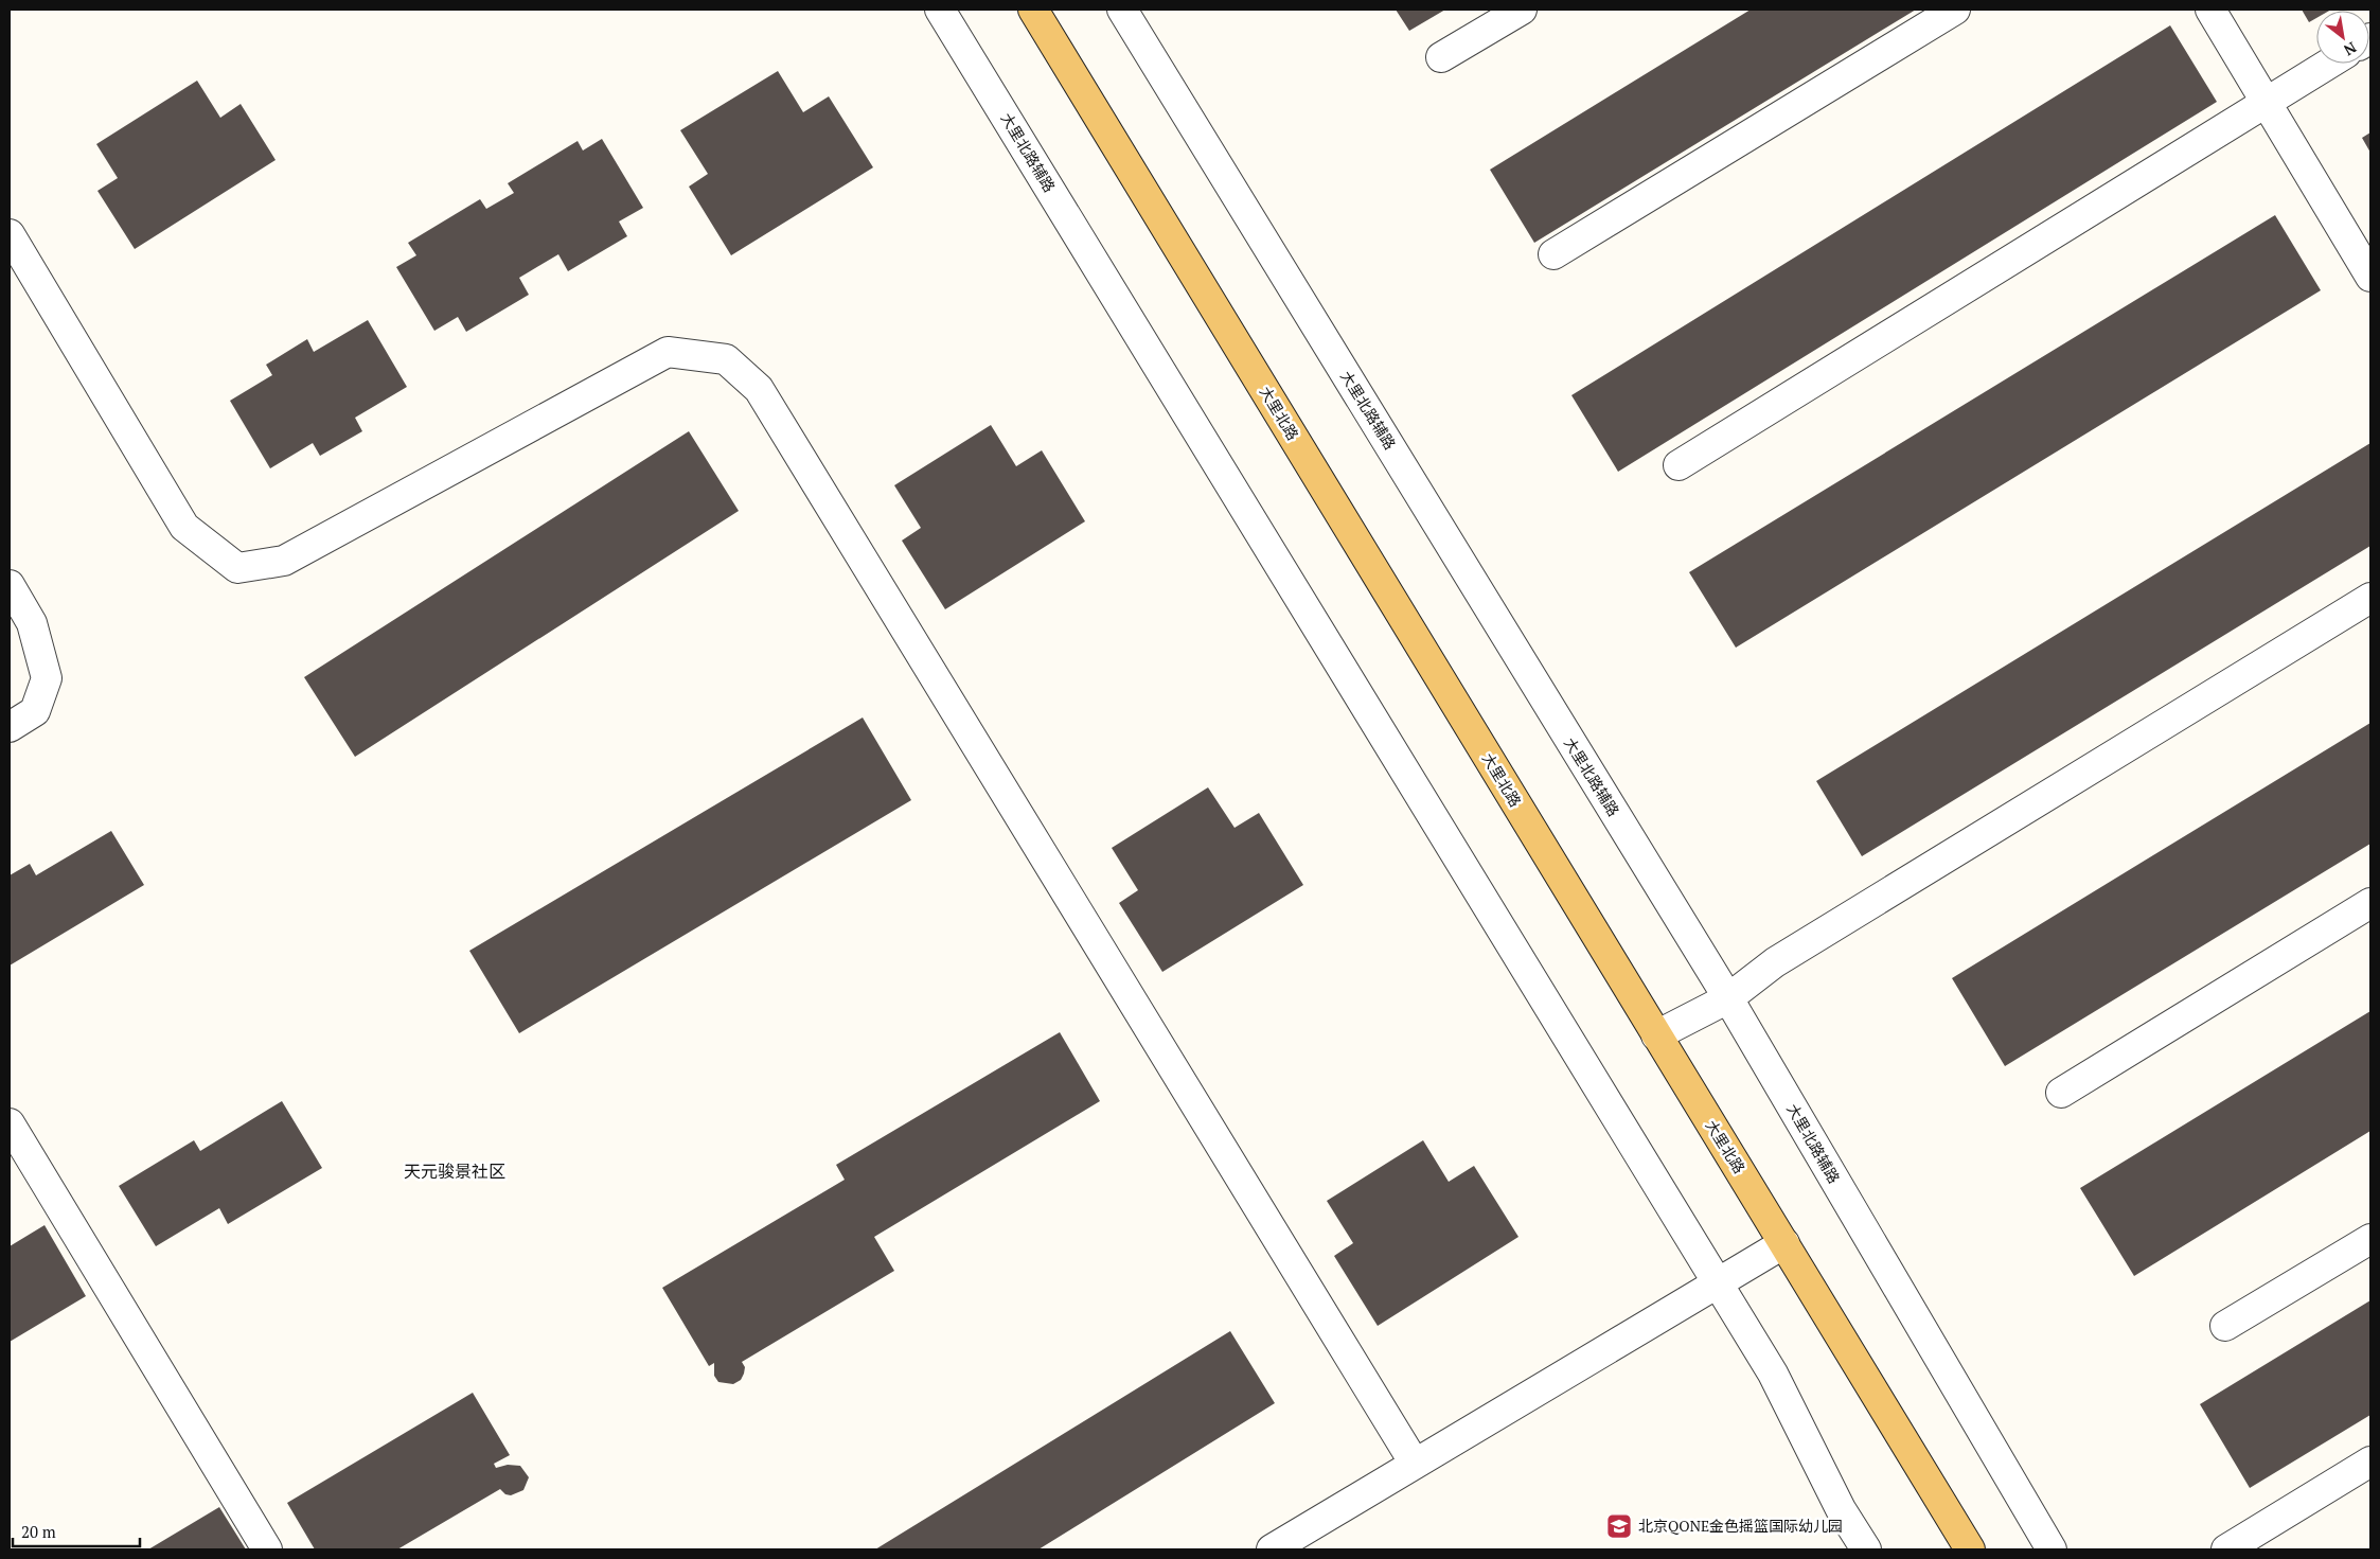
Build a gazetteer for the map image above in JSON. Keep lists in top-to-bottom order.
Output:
{
  "streets": {
    "main road": ["大里北路"],
    "street": ["大里北路辅路"]
  },
  "districts": ["天元骏景社区"],
  "places": {
    "school or university": ["北京QONE金色摇篮国际幼儿园"]
  },
  "scale_bar": "20 m",
  "north": "bottom right"
}
